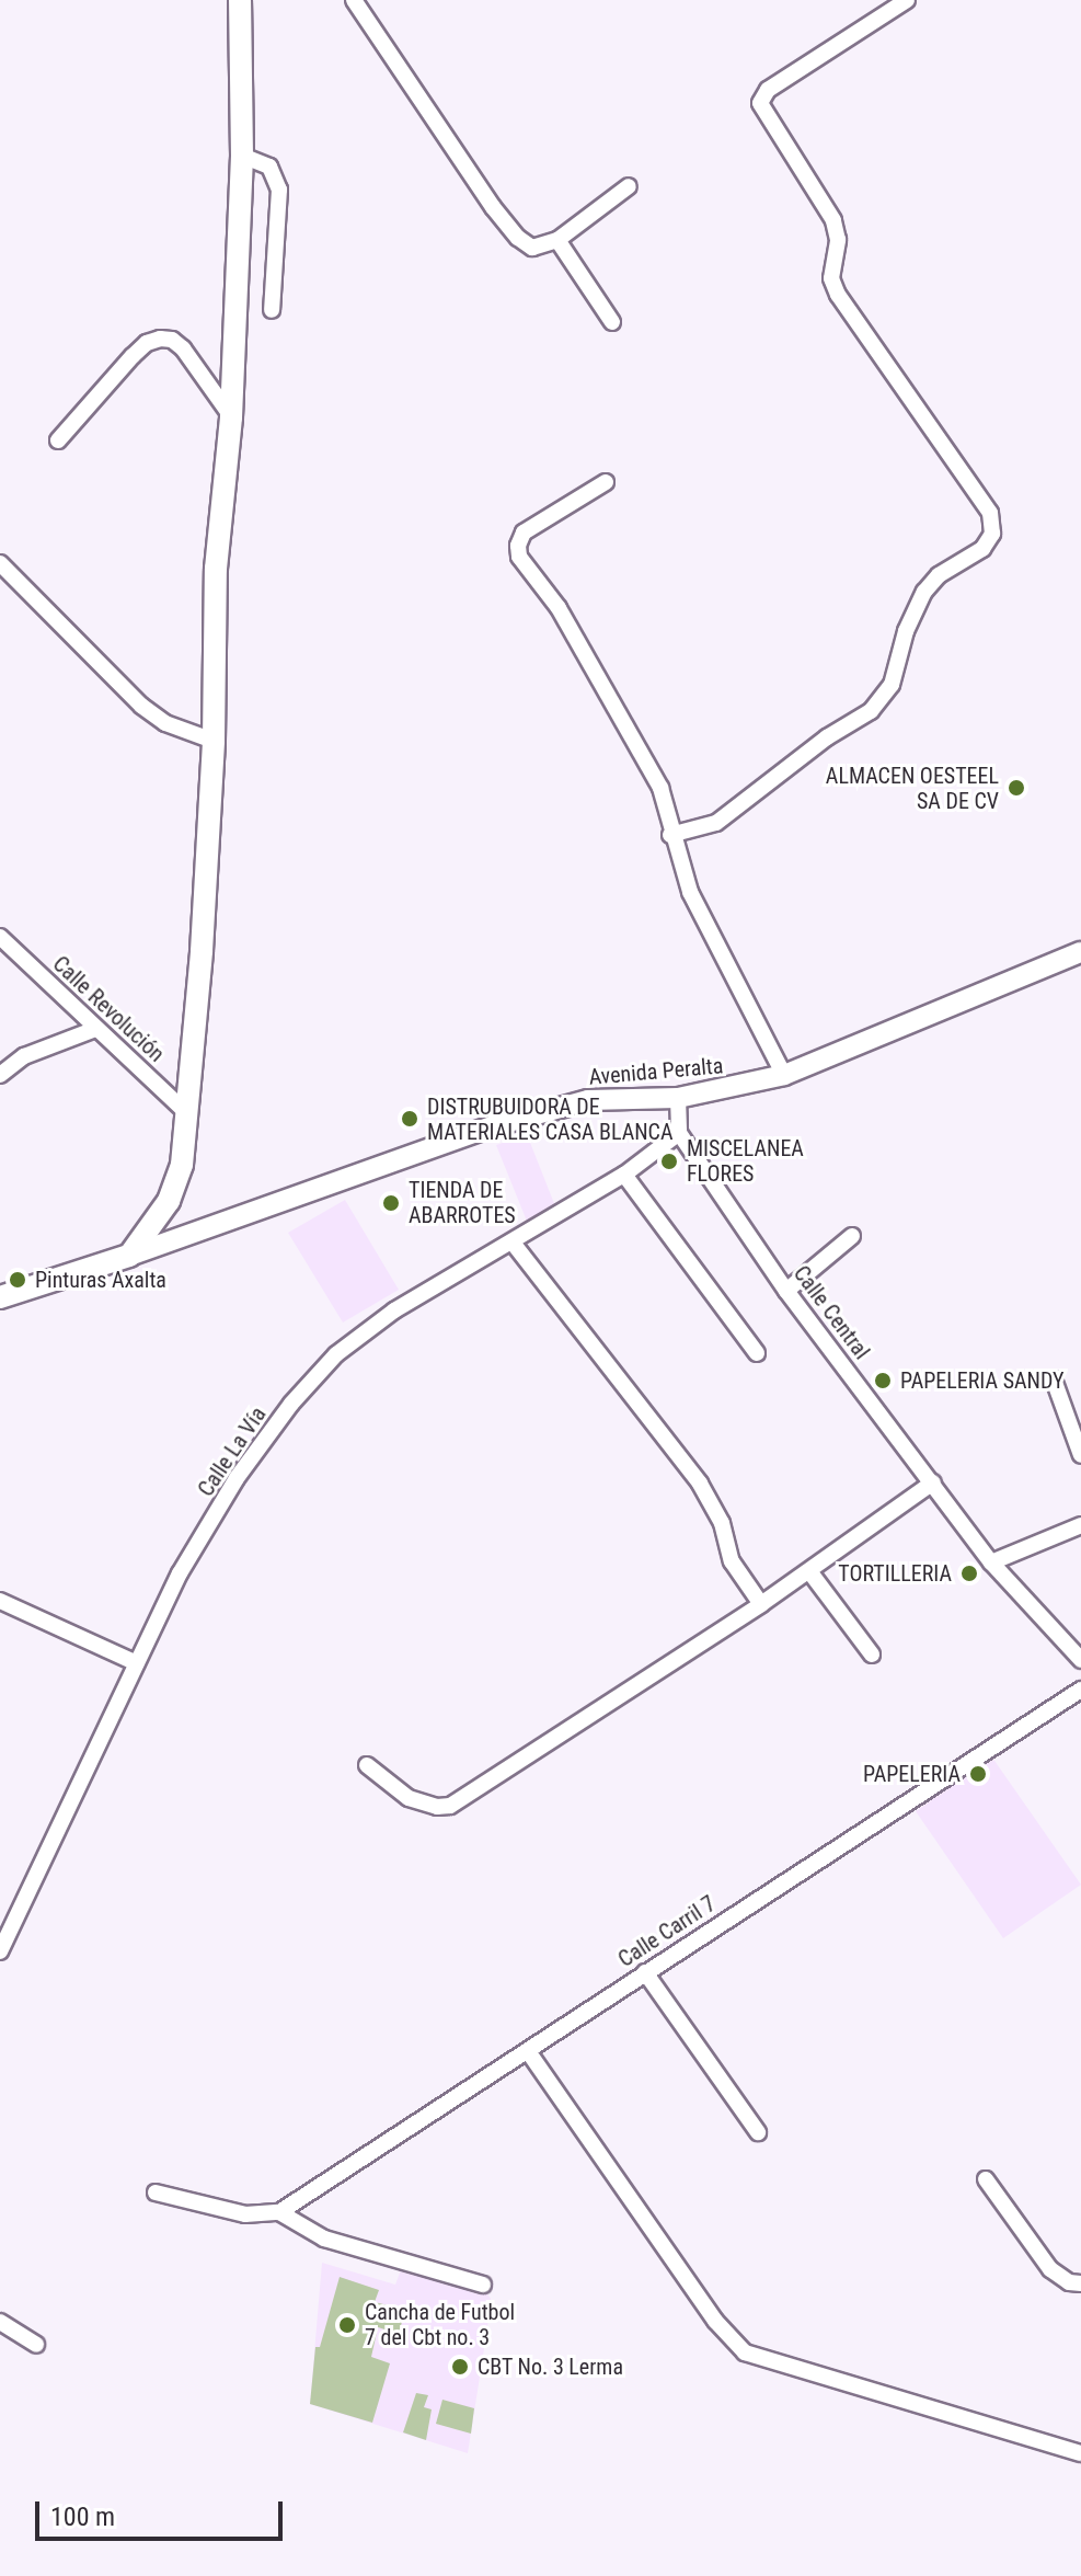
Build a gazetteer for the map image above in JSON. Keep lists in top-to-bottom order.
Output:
{
  "streets": {
    "street": [
      "Calle Revolución",
      "Avenida Peralta",
      "Calle Central",
      "Calle La Vía",
      "Calle Carril 7"
    ]
  },
  "crossings": [
    ["Calle Central", "Calle La Vía"]
  ],
  "places": [
    "ALMACEN OESTEEL SA DE CV",
    "DISTRUBUIDORA DE MATERIALES CASA BLANCA",
    "MISCELANEA FLORES",
    "TIENDA DE ABARROTES",
    "Pinturas Axalta",
    "PAPELERIA SANDY",
    "TORTILLERIA",
    "PAPELERIA",
    "Cancha de Futbol 7 del Cbt no. 3",
    "CBT No. 3 Lerma"
  ],
  "scale_bar": "100 m"
}
